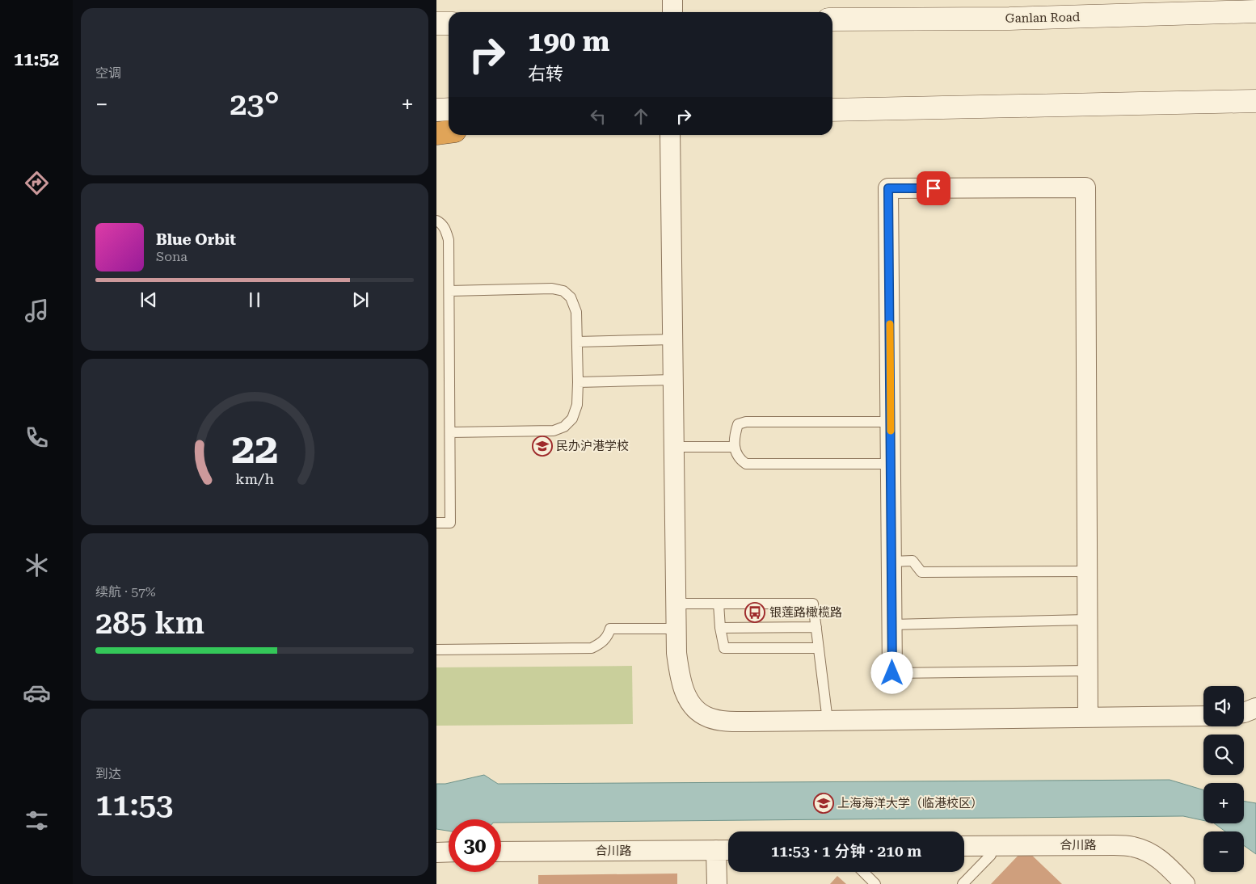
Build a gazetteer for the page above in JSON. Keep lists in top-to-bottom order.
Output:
{
  "streets": {
    "main road": ["Ganlan Road"],
    "street": ["合川路"]
  },
  "places": {
    "school or university": ["民办沪港学校", "上海海洋大学（临港校区）"],
    "bus stop": ["银莲路橄榄路"]
  },
  "page": {
    "tabs": "11:52",
    "tile": [
      "空调",
      ["续航 · 57%", "285 km"],
      ["到达", "11:53"]
    ],
    "turn": ["190 m", "右转"],
    "heat": ["−", "23°", "+"],
    "song": ["Blue Orbit", "Sona"],
    "map_buttons": ["+", "−"],
    "limit": "30",
    "trip": "11:53 · 1 分钟 · 210 m",
    "gauge": ["22", "km/h"]
  }
}
